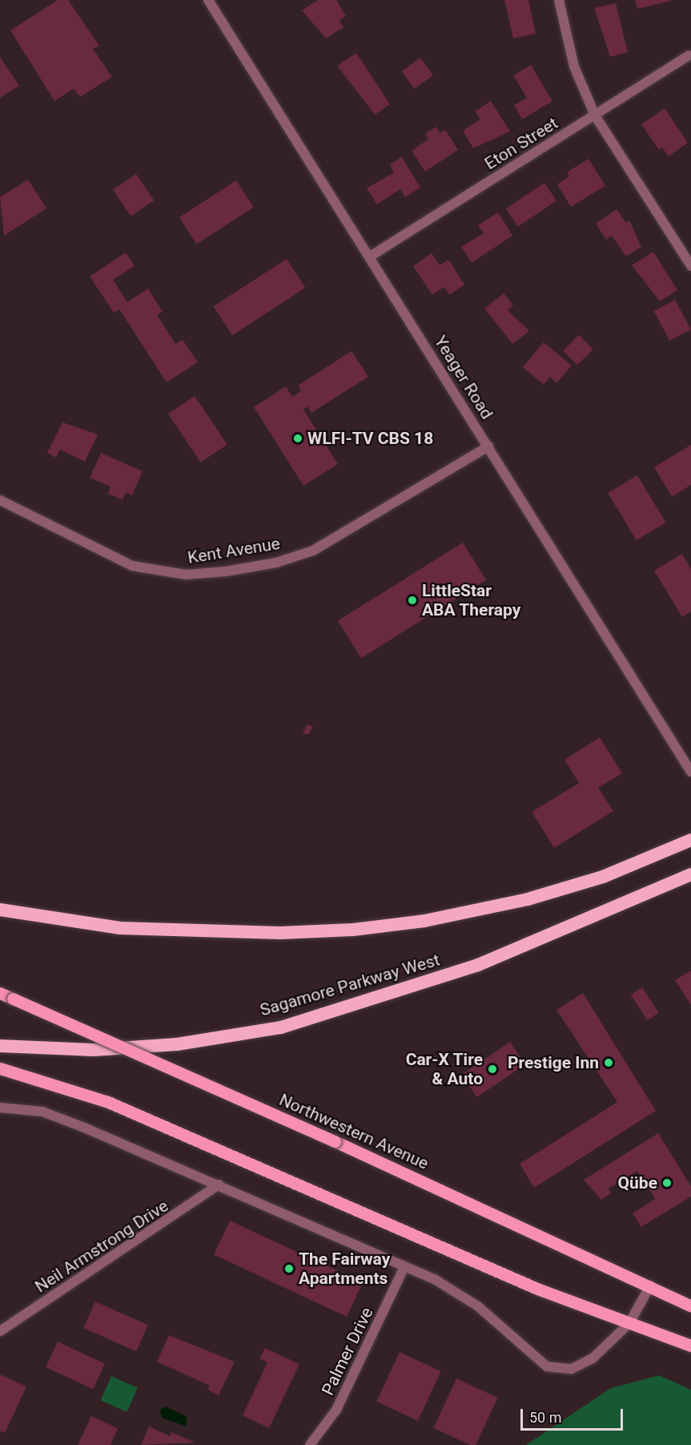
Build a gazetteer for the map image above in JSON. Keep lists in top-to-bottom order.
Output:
{
  "streets": {
    "highway": ["Sagamore Parkway West"],
    "main road": ["Northwestern Avenue"],
    "street": [
      "Eton Street",
      "Yeager Road",
      "Kent Avenue",
      "Neil Armstrong Drive",
      "Palmer Drive"
    ]
  },
  "crossings": [
    ["Eton Street", "Yeager Road"],
    ["Yeager Road", "Kent Avenue"]
  ],
  "places": [
    "WLFI-TV CBS 18",
    "LittleStar ABA Therapy",
    "Prestige Inn",
    "Car-X Tire & Auto",
    "Qübe",
    "The Fairway Apartments"
  ],
  "scale_bar": "50 m"
}
